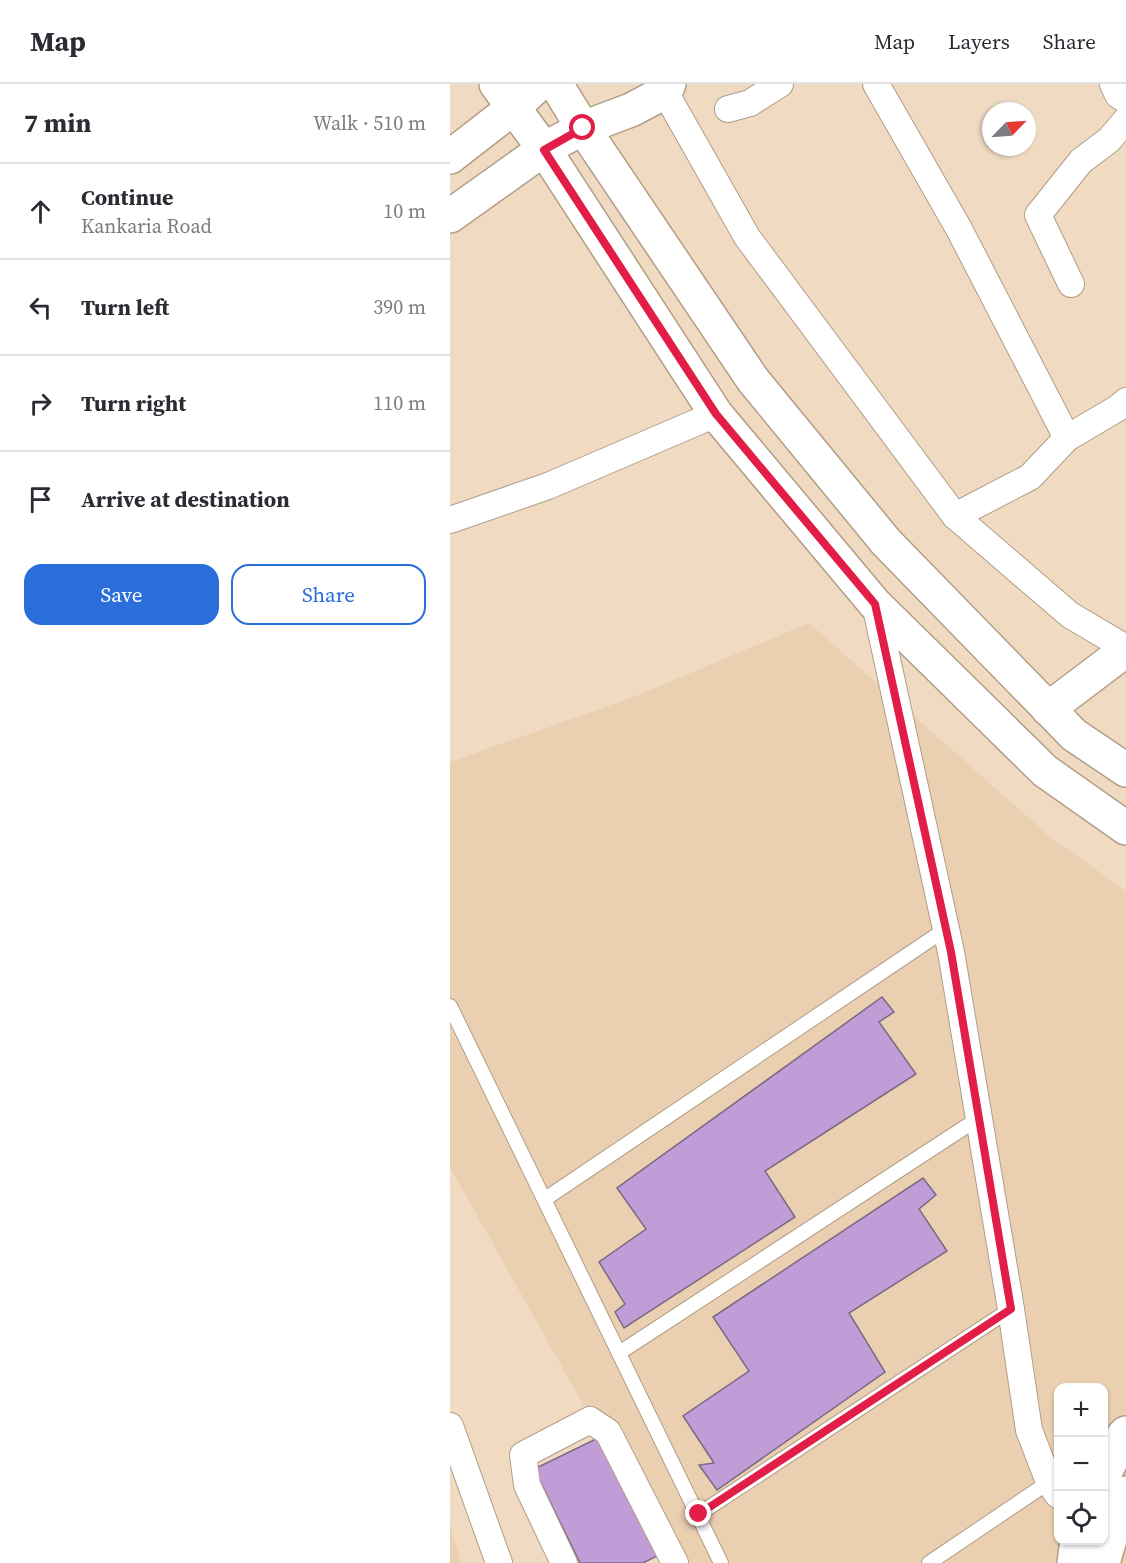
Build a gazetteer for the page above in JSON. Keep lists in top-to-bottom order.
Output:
{
  "north": "top right",
  "page": {
    "header": "Map",
    "nav": ["Map", "Layers", "Share"],
    "heading": ["7 min", "Walk · 510 m"],
    "list": [
      ["Continue", "Kankaria Road", "10 m"],
      ["Turn left", "390 m"],
      ["Turn right", "110 m"],
      "Arrive at destination"
    ],
    "buttons": ["Save", "Share"],
    "map_buttons": ["+", "−"]
  }
}
